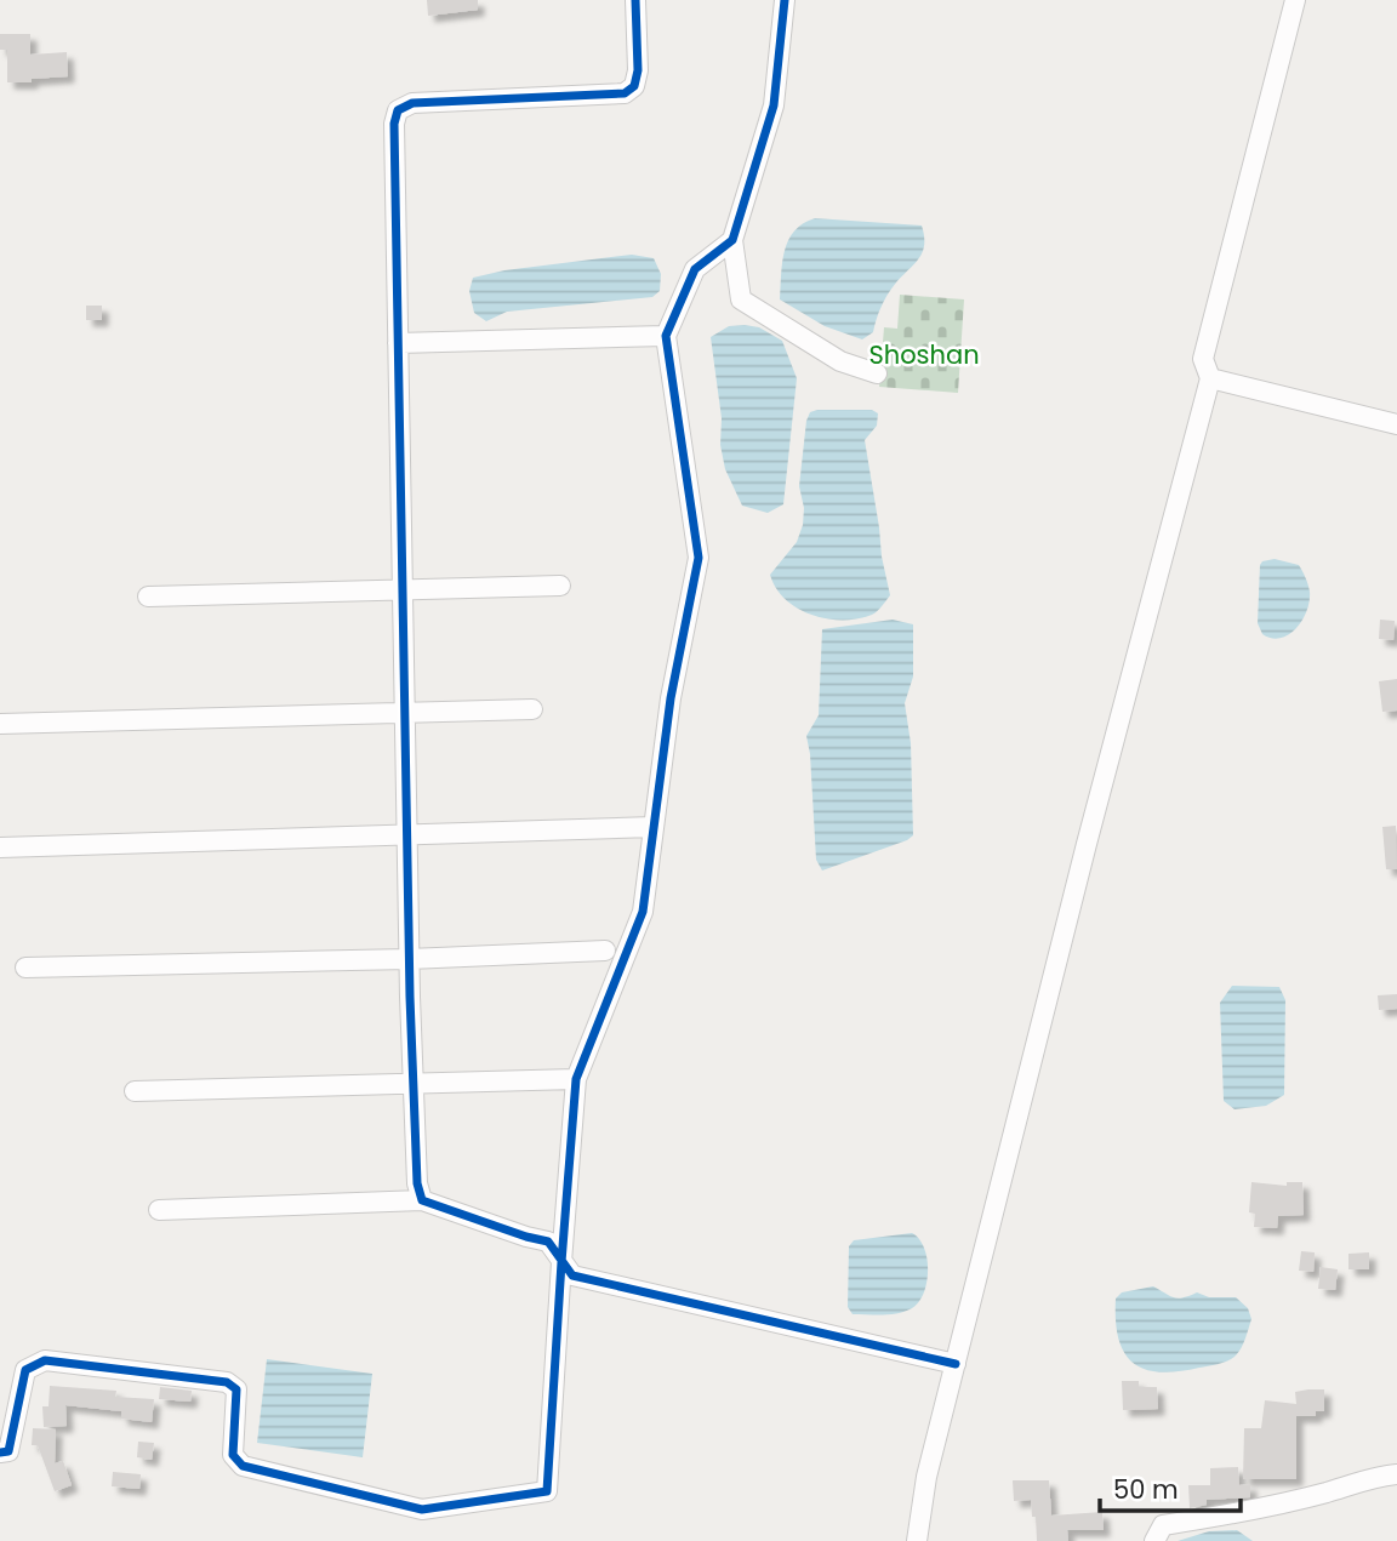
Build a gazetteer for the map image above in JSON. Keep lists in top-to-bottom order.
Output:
{
  "parks": ["Shoshan"],
  "scale_bar": "50 m"
}
